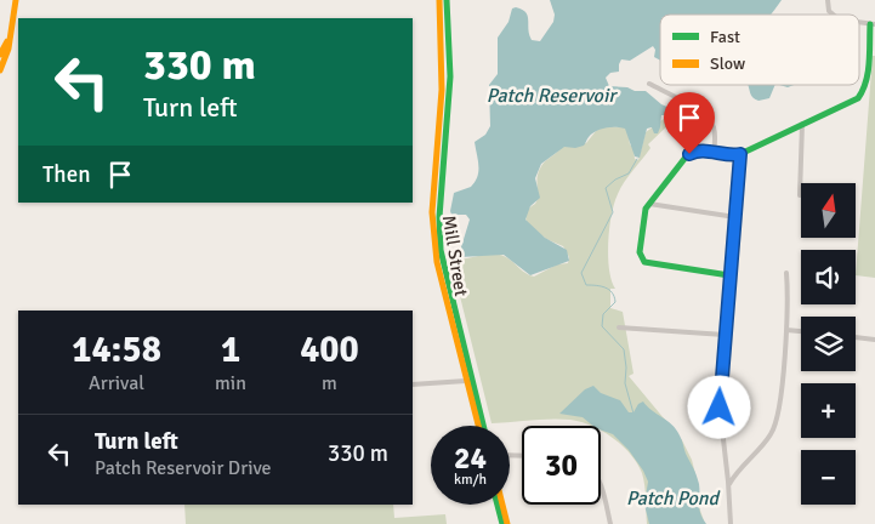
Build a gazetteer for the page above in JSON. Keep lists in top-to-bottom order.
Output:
{
  "streets": {
    "main road": ["Mill Street"]
  },
  "water": ["Patch Reservoir", "Patch Pond"],
  "legend": ["Fast", "Slow"],
  "north": "top",
  "page": {
    "turn": ["330 m", "Turn left"],
    "then": "Then",
    "map_buttons": ["+", "−"],
    "eta": [
      "14:58",
      "Arrival",
      "1",
      "min",
      "400",
      "m"
    ],
    "list": [
      {
        "name": "Turn left",
        "note": "Patch Reservoir Drive",
        "value": "330 m"
      }
    ],
    "speed": "24 km/h",
    "limit": "30"
  }
}
